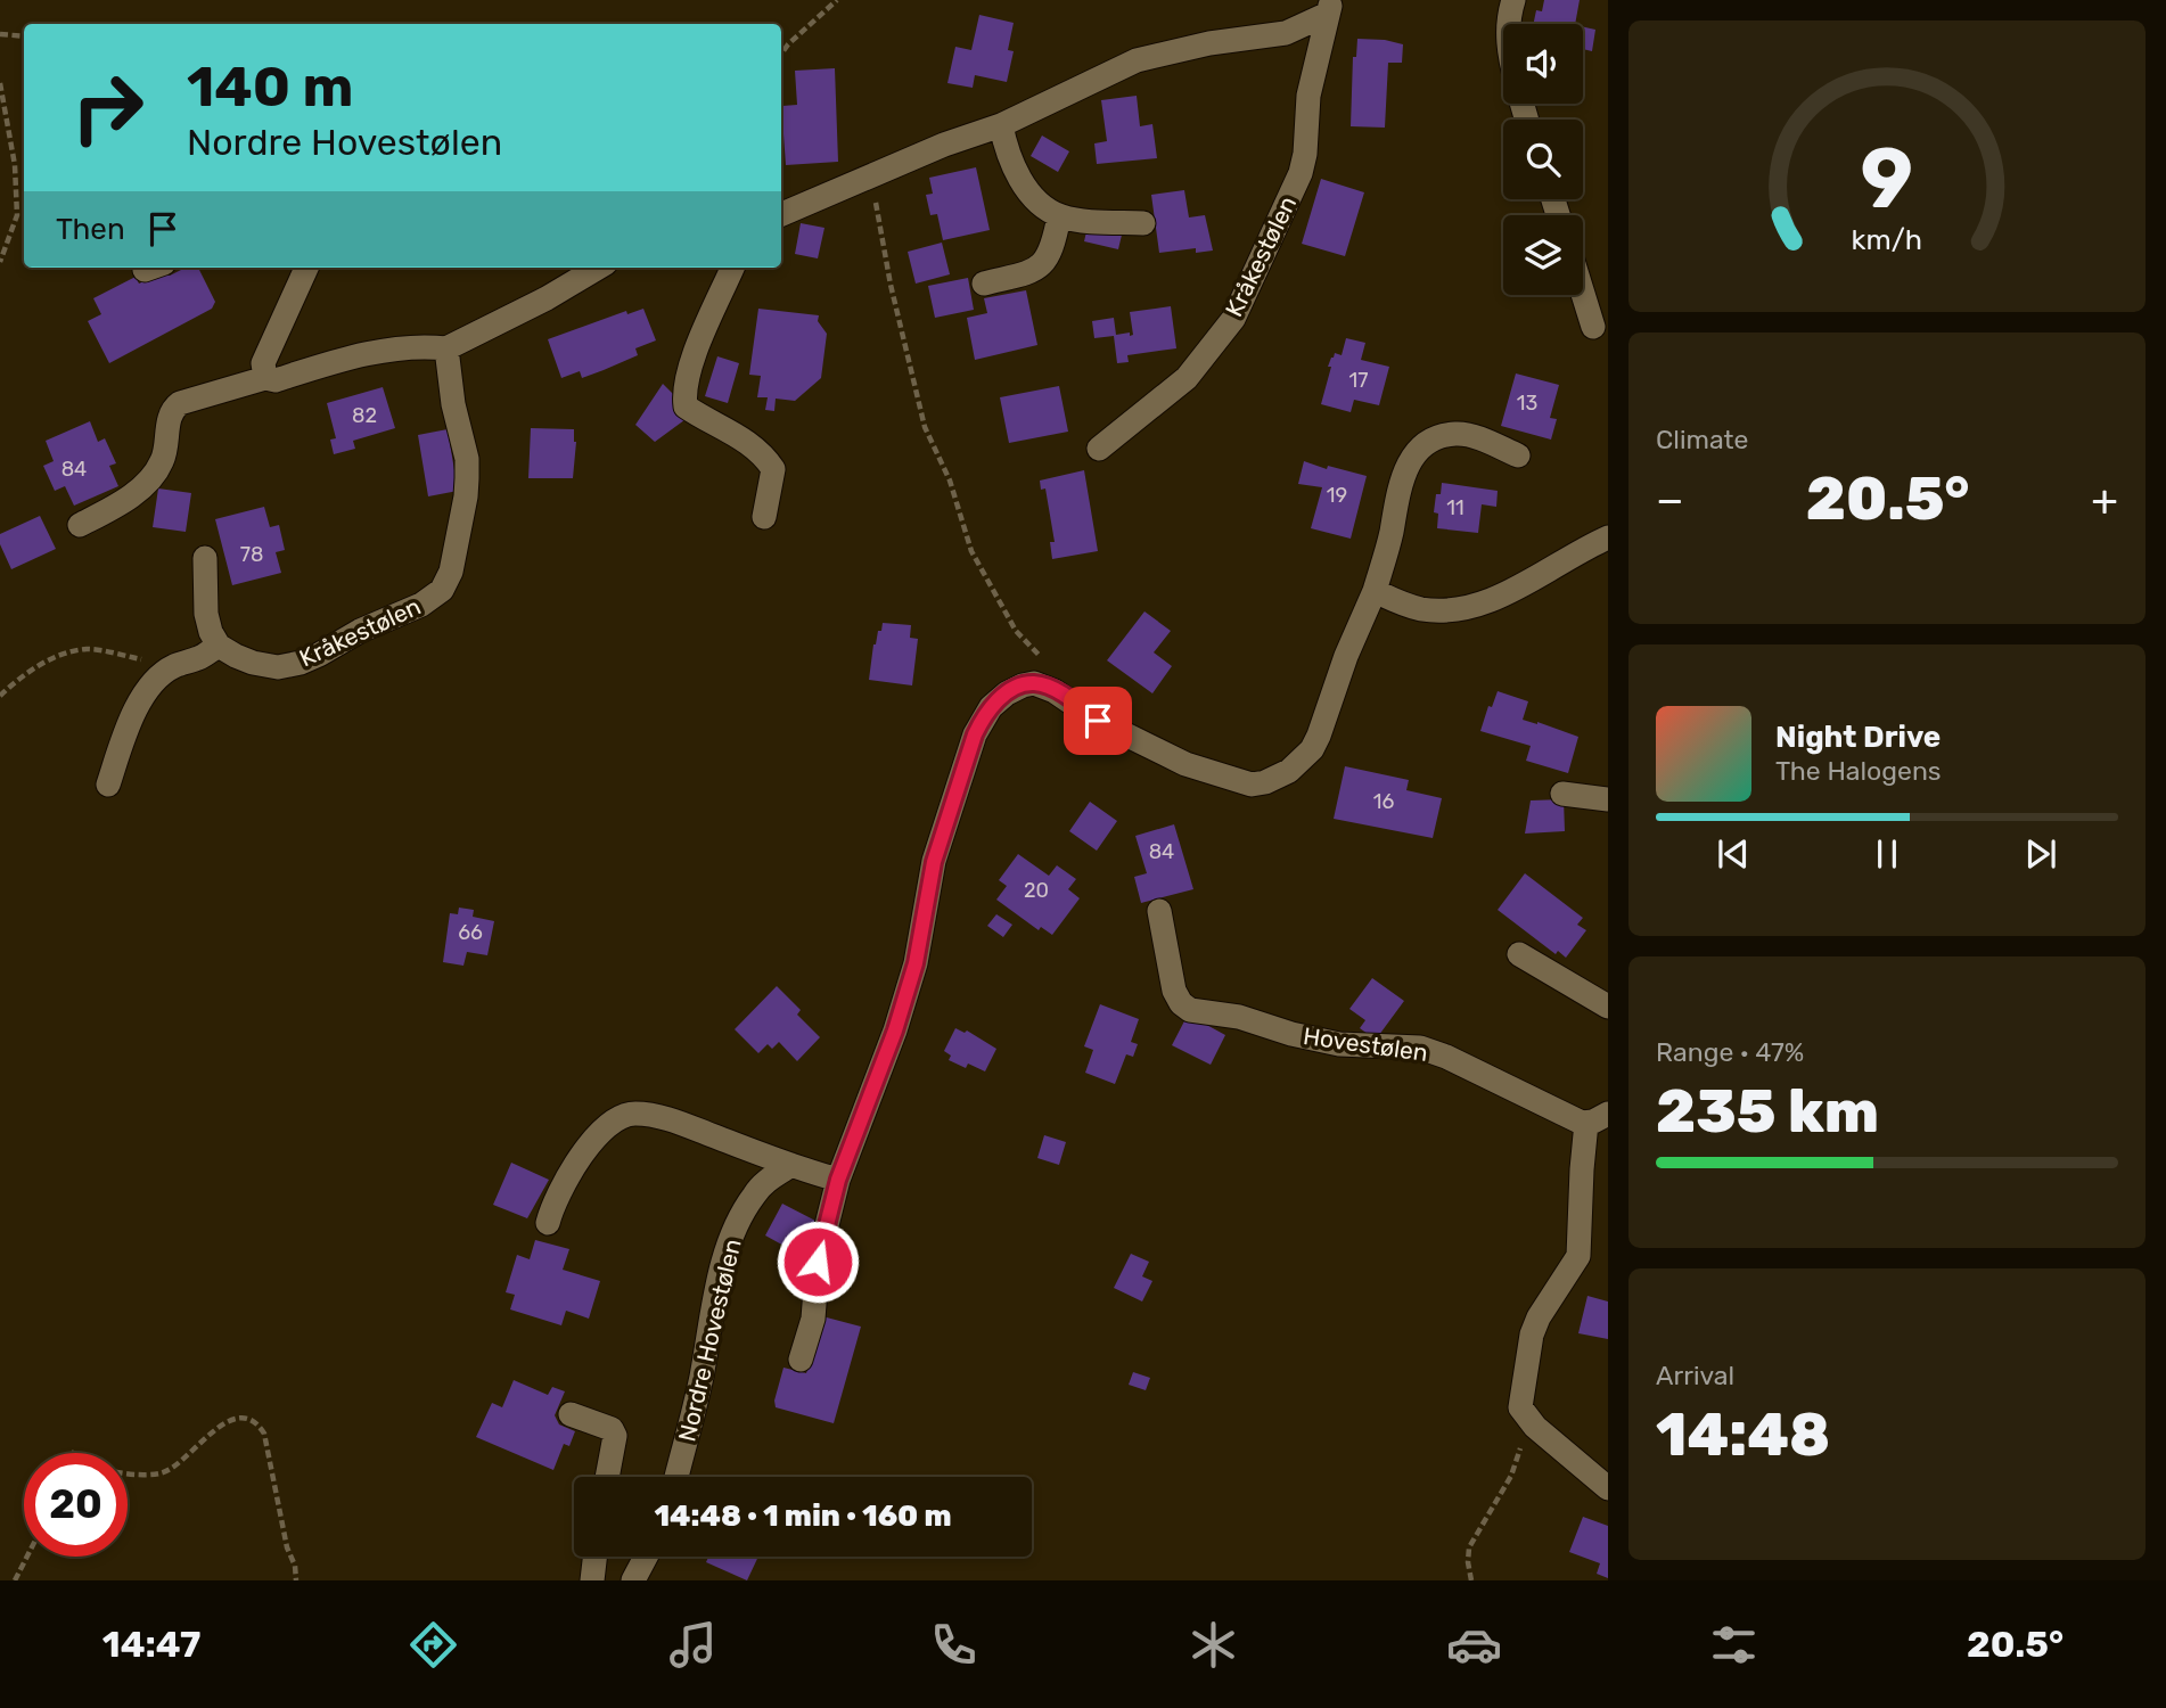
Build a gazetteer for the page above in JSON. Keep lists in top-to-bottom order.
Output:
{
  "streets": {
    "lane": ["Kråkestølen", "Hovestølen", "Nordre Hovestølen"]
  },
  "house_numbers": [
    "17",
    "13",
    "82",
    "84",
    "19",
    "11",
    "78",
    "16",
    "84",
    "20",
    "66"
  ],
  "page": {
    "turn": ["140 m", "Nordre Hovestølen"],
    "then": "Then",
    "tile": [
      "Climate",
      ["Range · 47%", "235 km"],
      ["Arrival", "14:48"]
    ],
    "heat": ["−", "20.5°", "+"],
    "song": ["Night Drive", "The Halogens"],
    "limit": "20",
    "trip": "14:48 · 1 min · 160 m",
    "tabs": ["14:47", "20.5°"],
    "gauge": ["9", "km/h"]
  }
}
